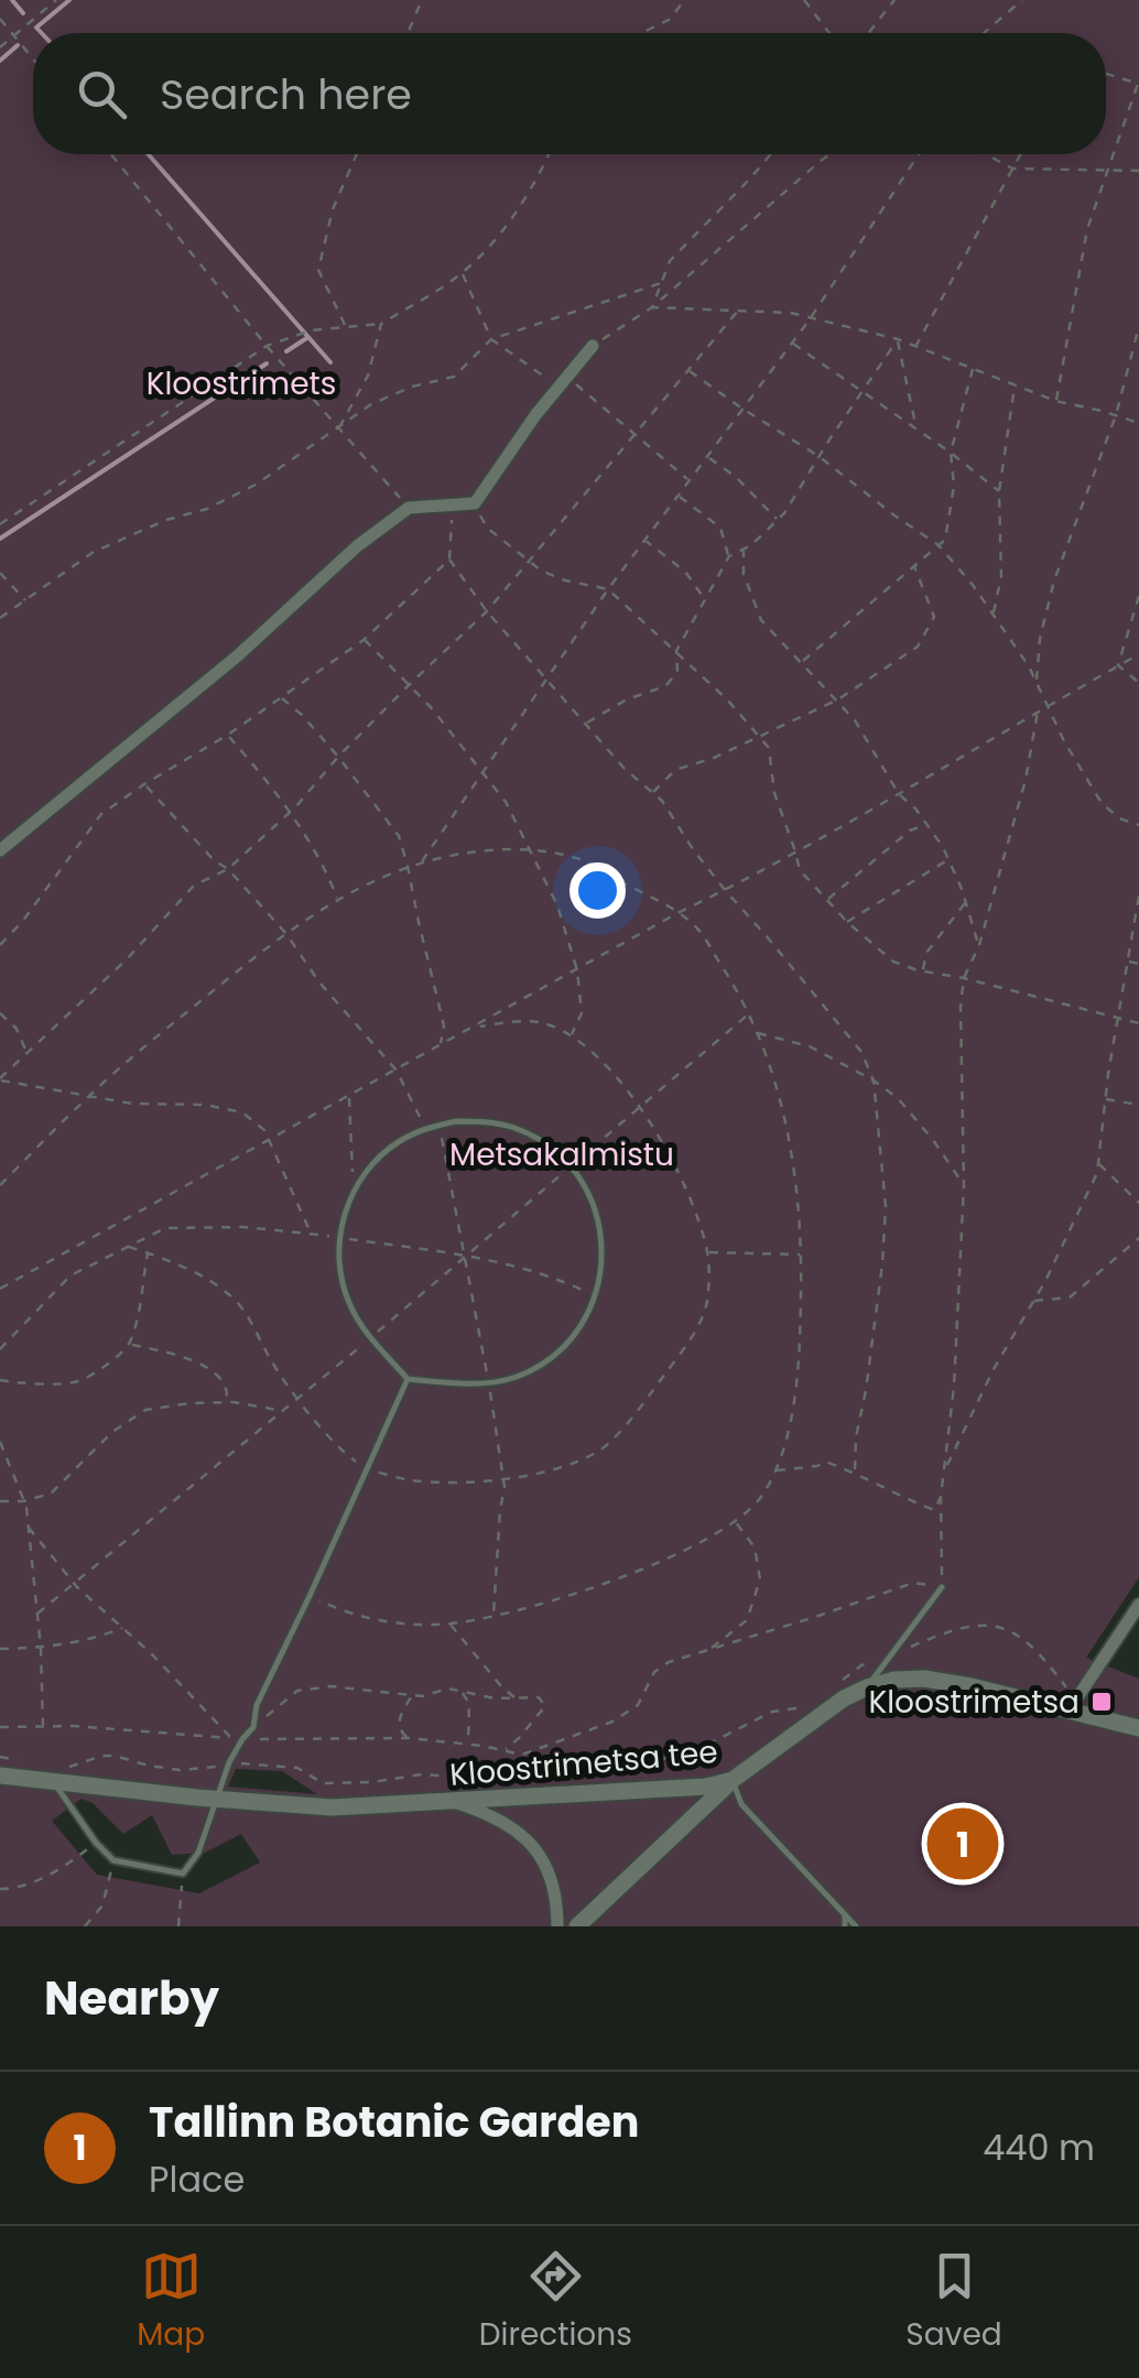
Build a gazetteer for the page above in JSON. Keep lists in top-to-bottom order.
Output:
{
  "streets": {
    "main road": ["Kloostrimetsa tee"]
  },
  "parks": ["Kloostrimets", "Metsakalmistu"],
  "places": {
    "transit": ["Kloostrimetsa"]
  },
  "page": {
    "search": "Search here",
    "pins": "1",
    "heading": "Nearby",
    "list": [
      {
        "mark": "1",
        "name": "Tallinn Botanic Garden",
        "note": "Place",
        "value": "440 m"
      }
    ],
    "nav": ["Map", "Directions", "Saved"]
  }
}
